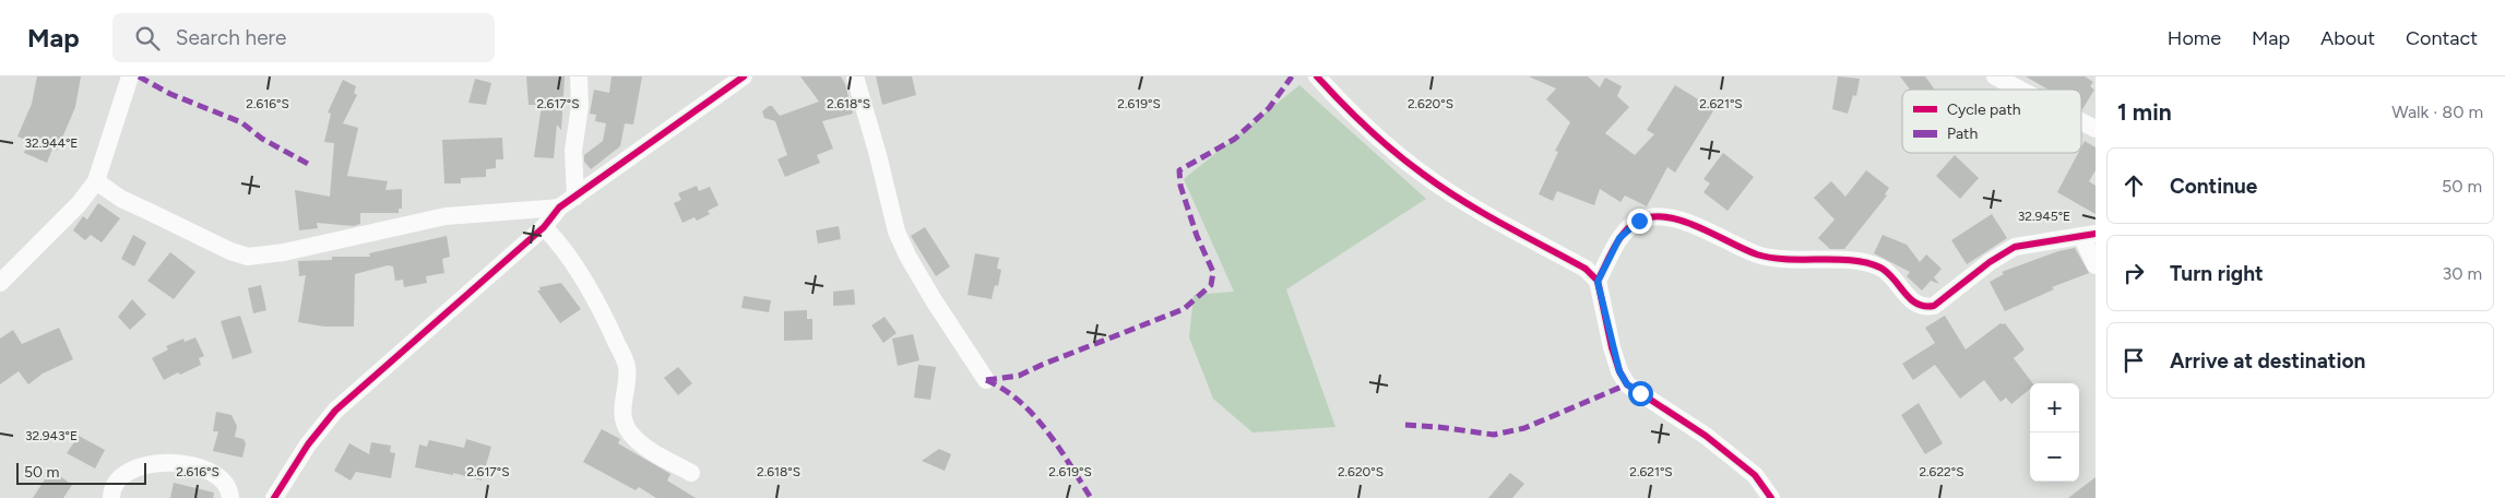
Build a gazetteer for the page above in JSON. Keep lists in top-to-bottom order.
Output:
{
  "legend": ["Cycle path", "Path"],
  "scale_bar": "50 m",
  "page": {
    "header": "Map",
    "search": "Search here",
    "nav": [
      "Home",
      "Map",
      "About",
      "Contact"
    ],
    "heading": ["1 min", "Walk · 80 m"],
    "list": [
      ["Continue", "50 m"],
      ["Turn right", "30 m"],
      "Arrive at destination"
    ],
    "map_buttons": ["+", "−"],
    "scale": "50 m"
  },
  "coordinates": [
    "2.617°S",
    "2.619°S",
    "2.620°S",
    "2.616°S",
    "2.618°S",
    "2.621°S",
    "32.944°E",
    "32.945°E",
    "32.943°E",
    "2.622°S"
  ]
}
